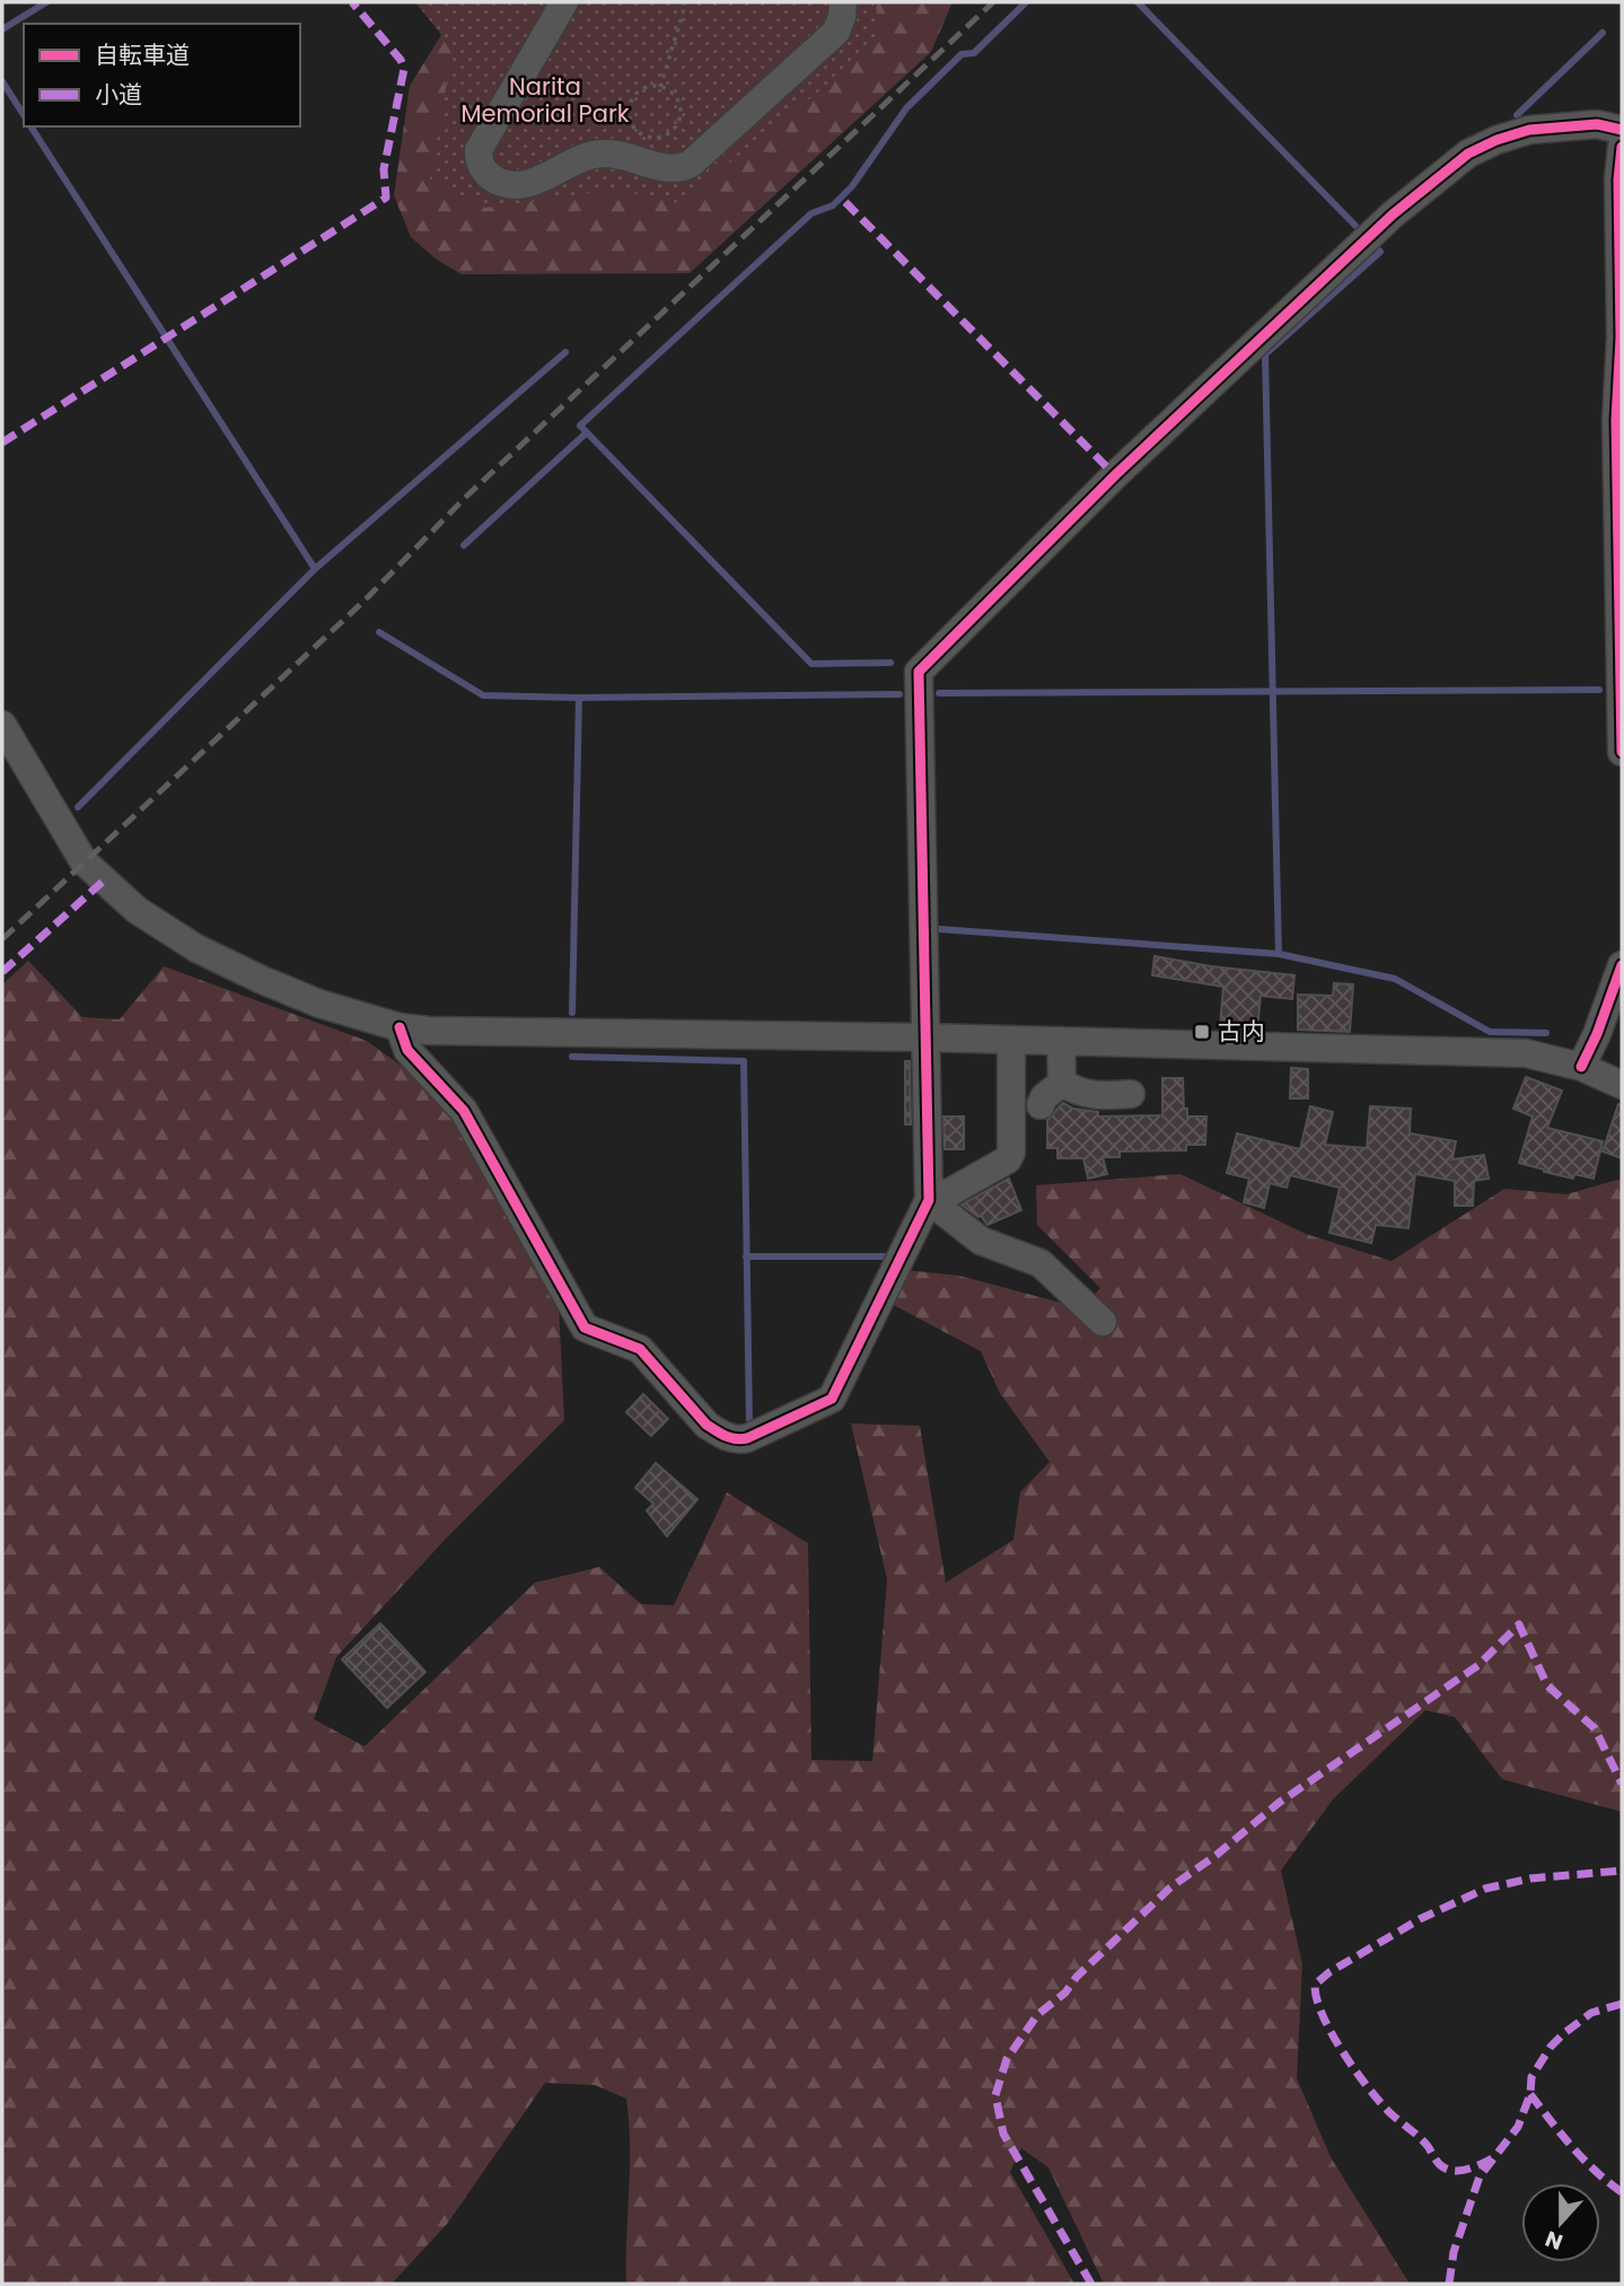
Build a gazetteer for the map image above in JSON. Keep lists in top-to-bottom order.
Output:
{
  "parks": ["Narita Memorial Park"],
  "places": {
    "transit": ["古内"]
  },
  "legend": ["自転車道", "小道"],
  "north": "bottom"
}
